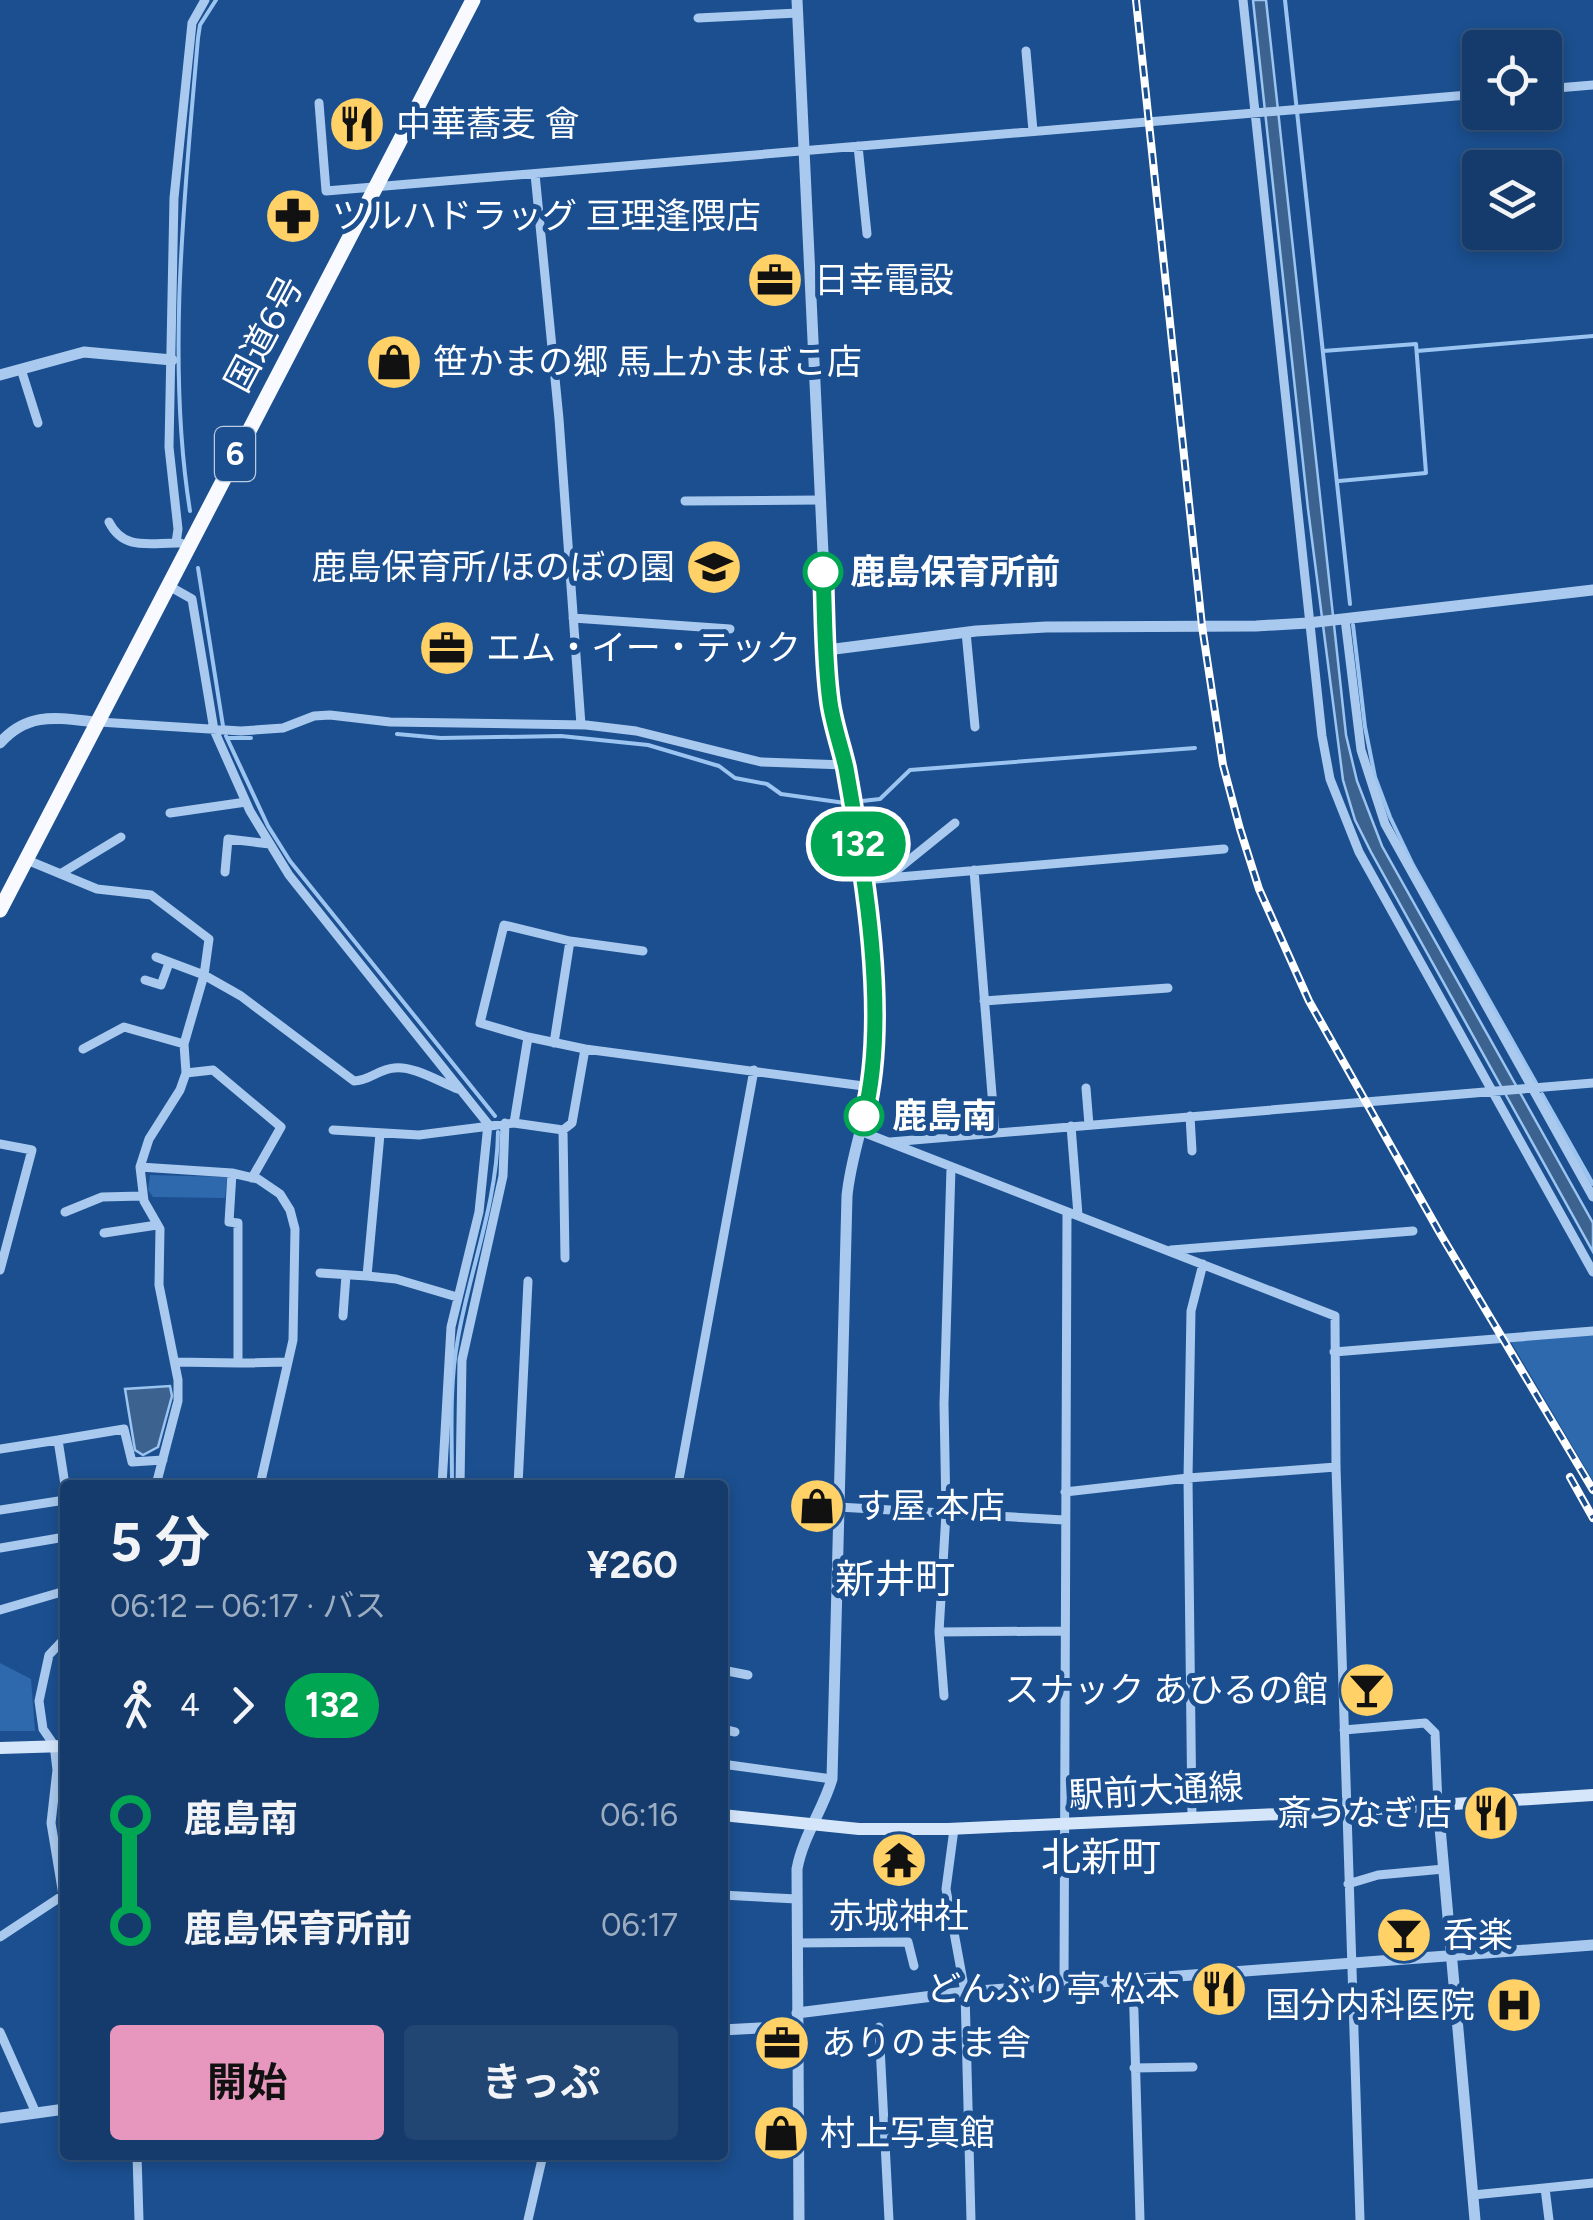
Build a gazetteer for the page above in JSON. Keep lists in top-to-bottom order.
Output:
{
  "streets": {
    "highway": ["国道6号", "6"],
    "main road": ["駅前大通線"]
  },
  "districts": ["新井町", "北新町"],
  "places": {
    "restaurant": ["中華蕎麦 會", "斎うなぎ店", "どんぶり亭 松本"],
    "pharmacy": ["ツルハドラッグ 亘理逢隈店"],
    "office": ["日幸電設", "エム・イー・テック", "ありのまま舎"],
    "shop": ["笹かまの郷 馬上かまぼこ店", "す屋 本店", "村上写真館"],
    "school or university": ["鹿島保育所/ほのぼの園"],
    "other": ["鹿島保育所前", "鹿島南"],
    "bar": ["スナック あひるの館", "呑楽"],
    "temple": ["赤城神社"],
    "hospital": ["国分内科医院"]
  },
  "lines": ["bus line 132"],
  "page": {
    "on_map": "132",
    "heading": ["5 分", "06:12 – 06:17 · バス", "¥260"],
    "legs": ["4", "132"],
    "list": [
      {
        "name": "鹿島南",
        "value": "06:16"
      },
      {
        "name": "鹿島保育所前",
        "value": "06:17"
      }
    ],
    "buttons": ["開始", "きっぷ"]
  }
}
